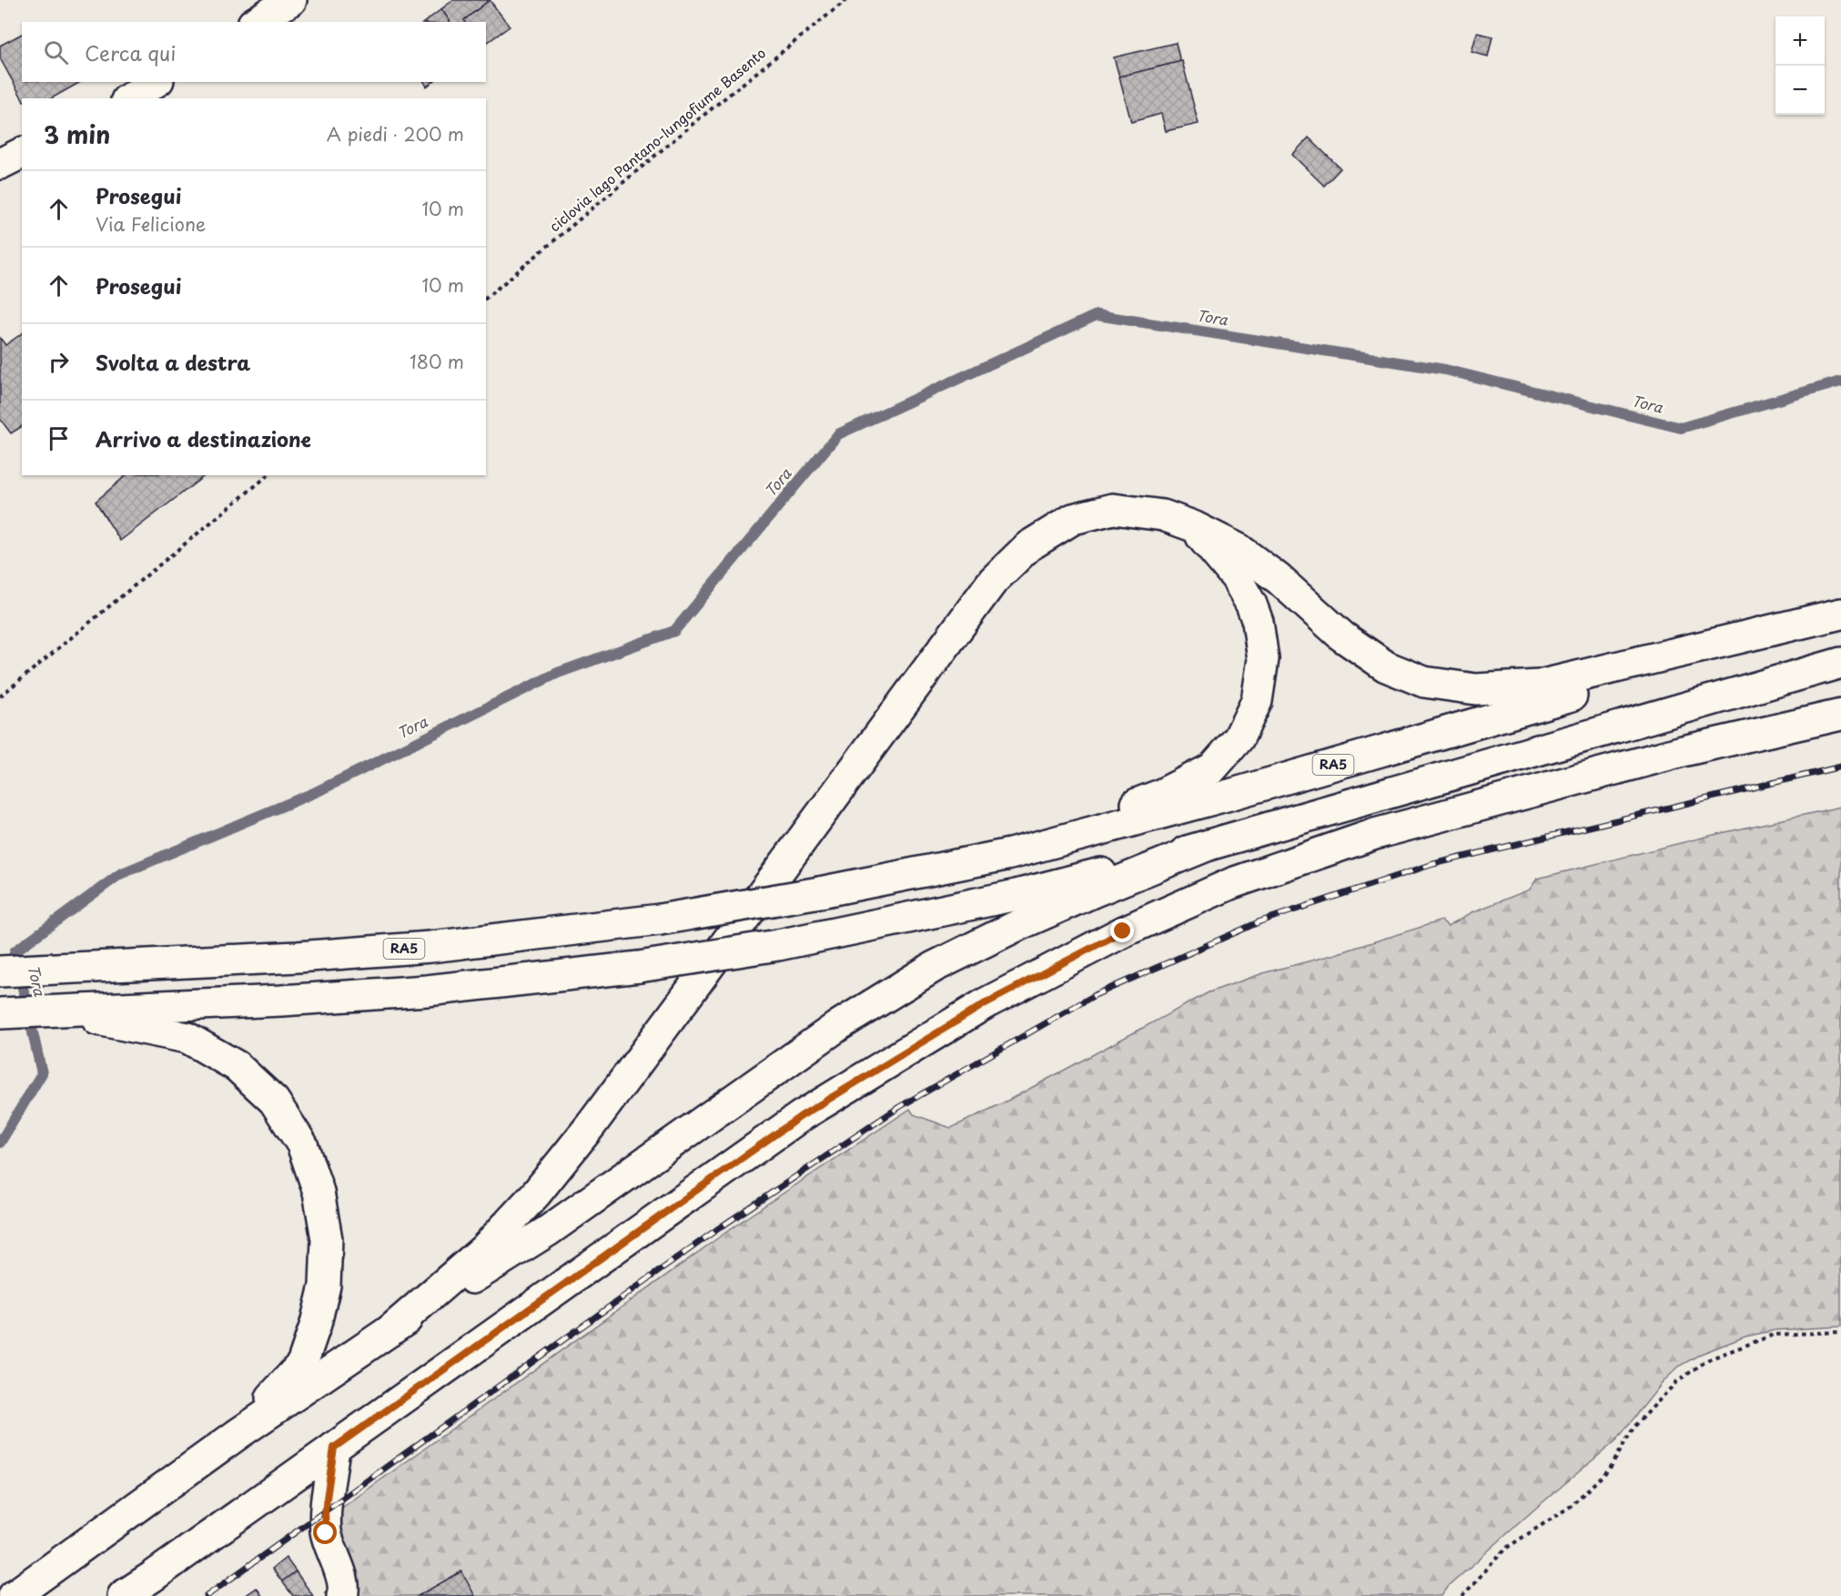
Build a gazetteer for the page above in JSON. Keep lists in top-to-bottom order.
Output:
{
  "streets": {
    "main road": ["RA5"],
    "path": ["ciclovia lago Pantano-lungofiume Basento"]
  },
  "water": ["Tora"],
  "page": {
    "map_buttons": ["+", "−"],
    "search": "Cerca qui",
    "heading": ["3 min", "A piedi · 200 m"],
    "list": [
      ["Prosegui", "Via Felicione", "10 m"],
      ["Prosegui", "10 m"],
      ["Svolta a destra", "180 m"],
      "Arrivo a destinazione"
    ]
  }
}
